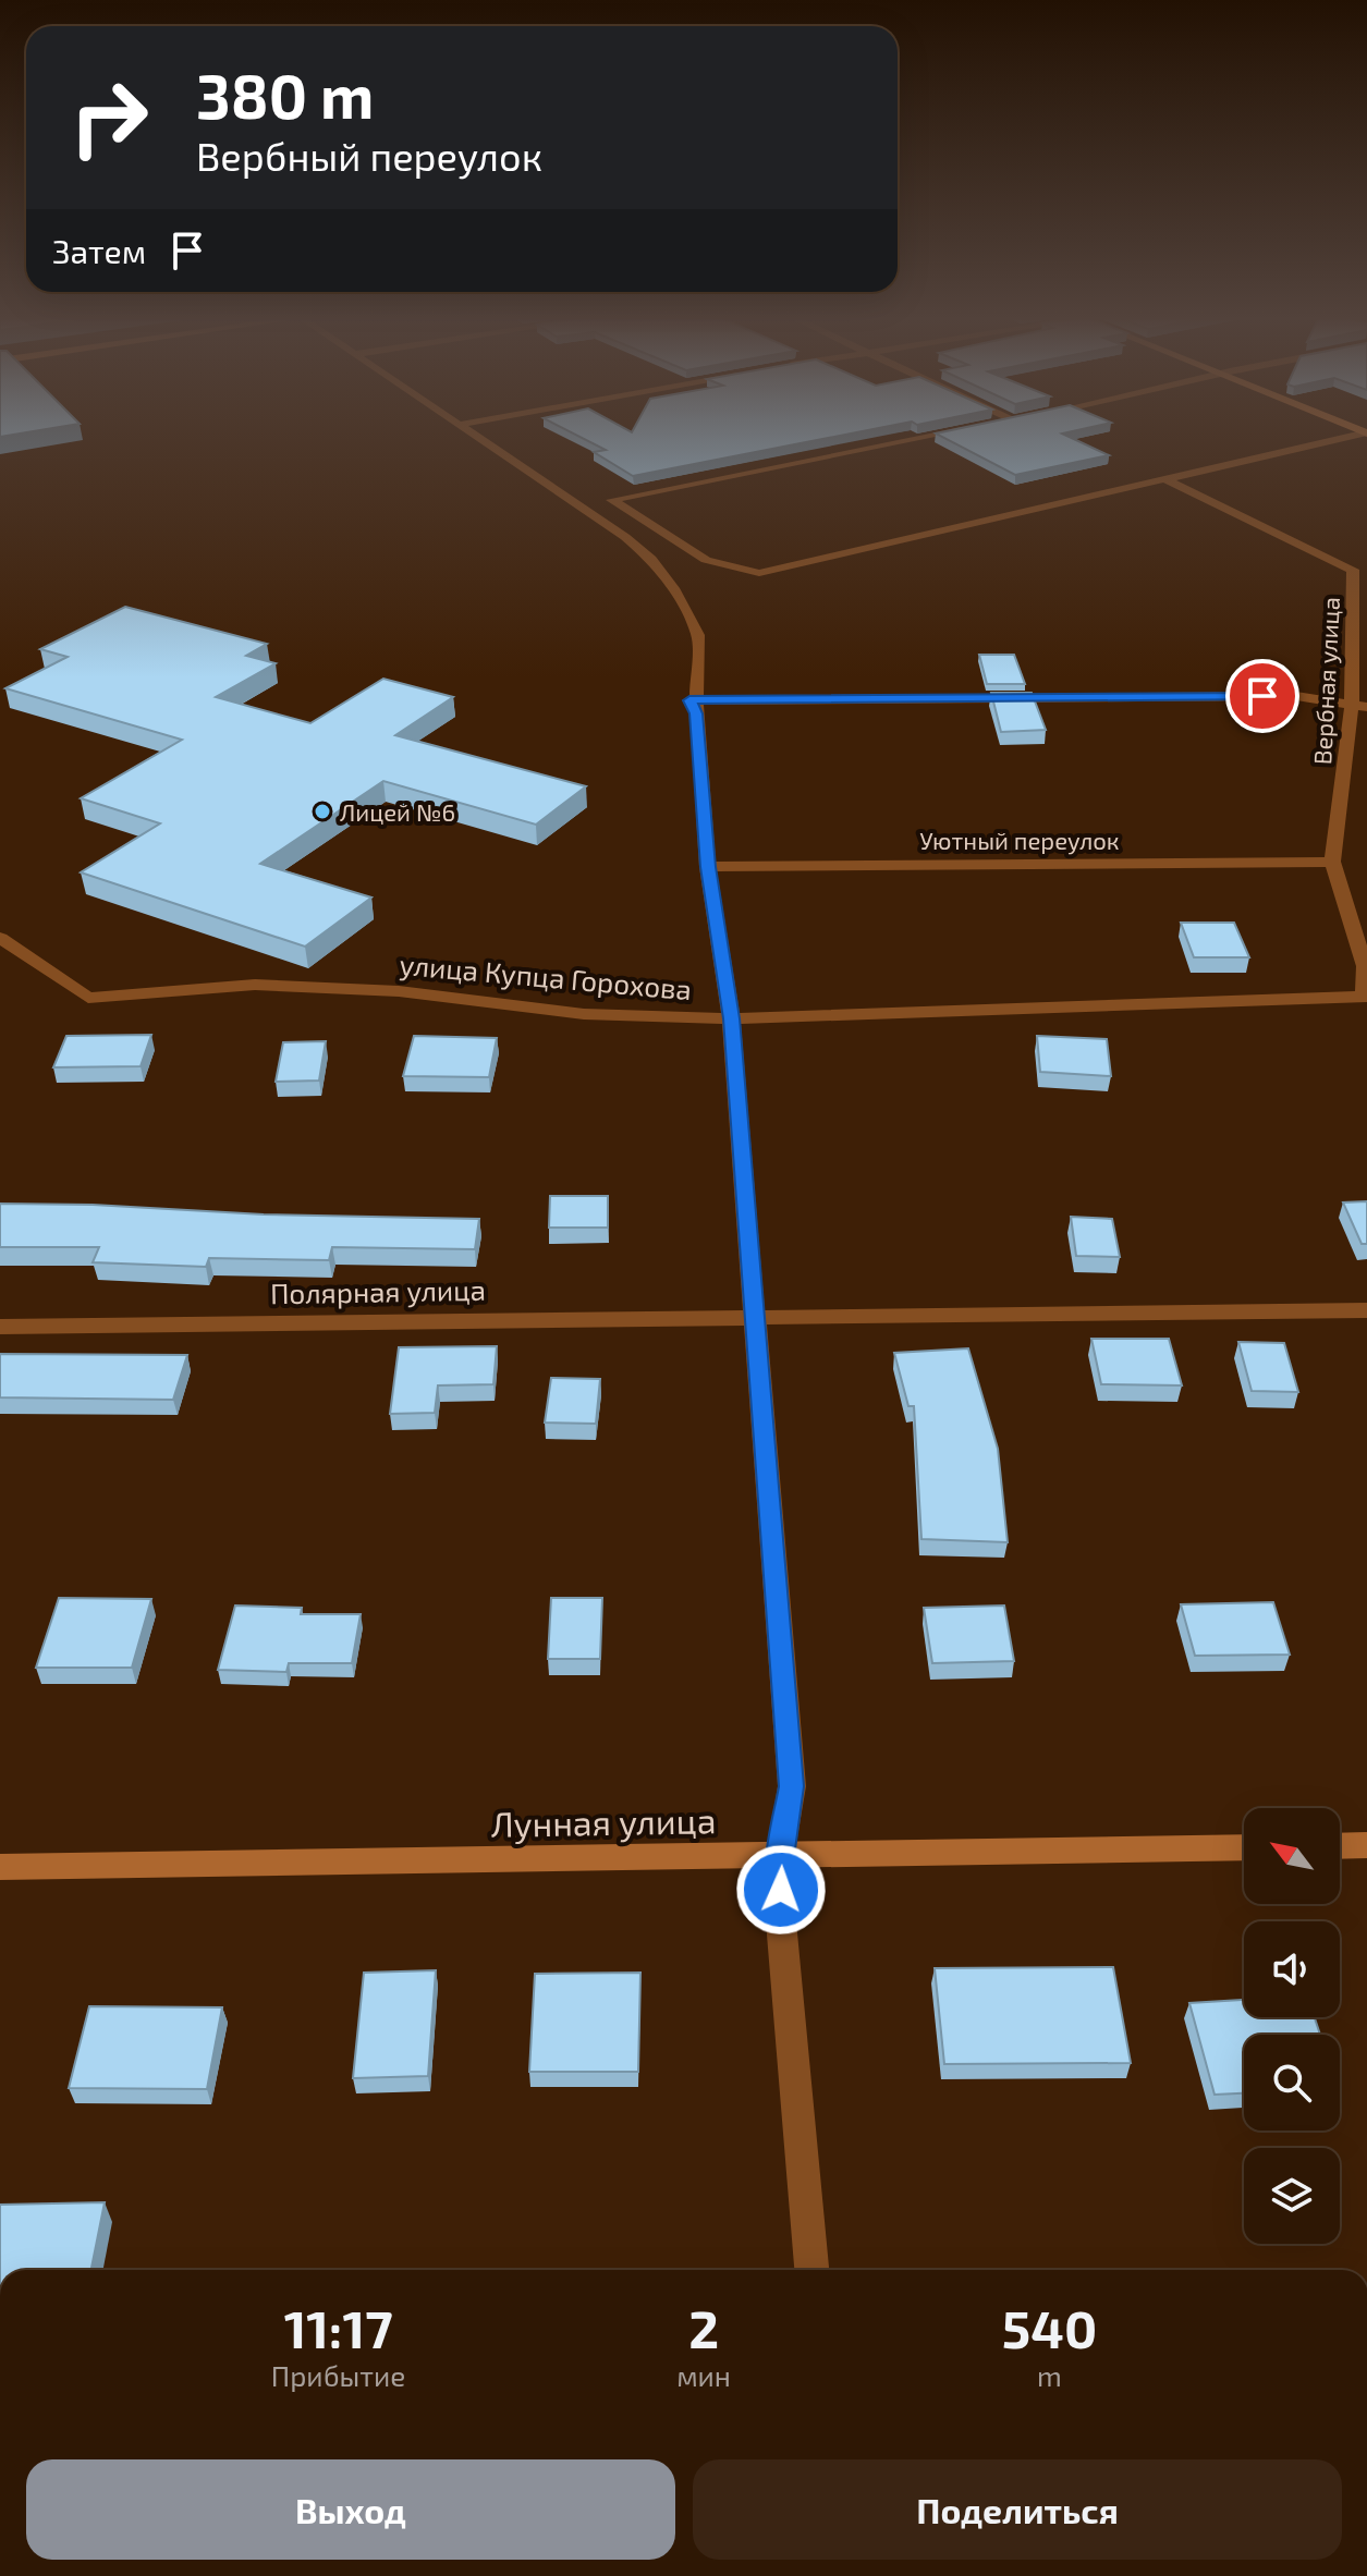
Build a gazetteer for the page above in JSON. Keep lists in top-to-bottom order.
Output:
{
  "streets": {
    "street": [
      "Вербная улица",
      "Уютный переулок",
      "улица Купца Горохова",
      "Полярная улица",
      "Лунная улица"
    ]
  },
  "crossings": [
    ["Вербная улица", "Уютный переулок"],
    ["Вербная улица", "улица Купца Горохова"]
  ],
  "places": ["Лицей №6"],
  "north": "top left",
  "page": {
    "turn": ["380 m", "Вербный переулок"],
    "then": "Затем",
    "eta": [
      "11:17",
      "Прибытие",
      "2",
      "мин",
      "540",
      "m"
    ],
    "buttons": ["Выход", "Поделиться"]
  }
}
